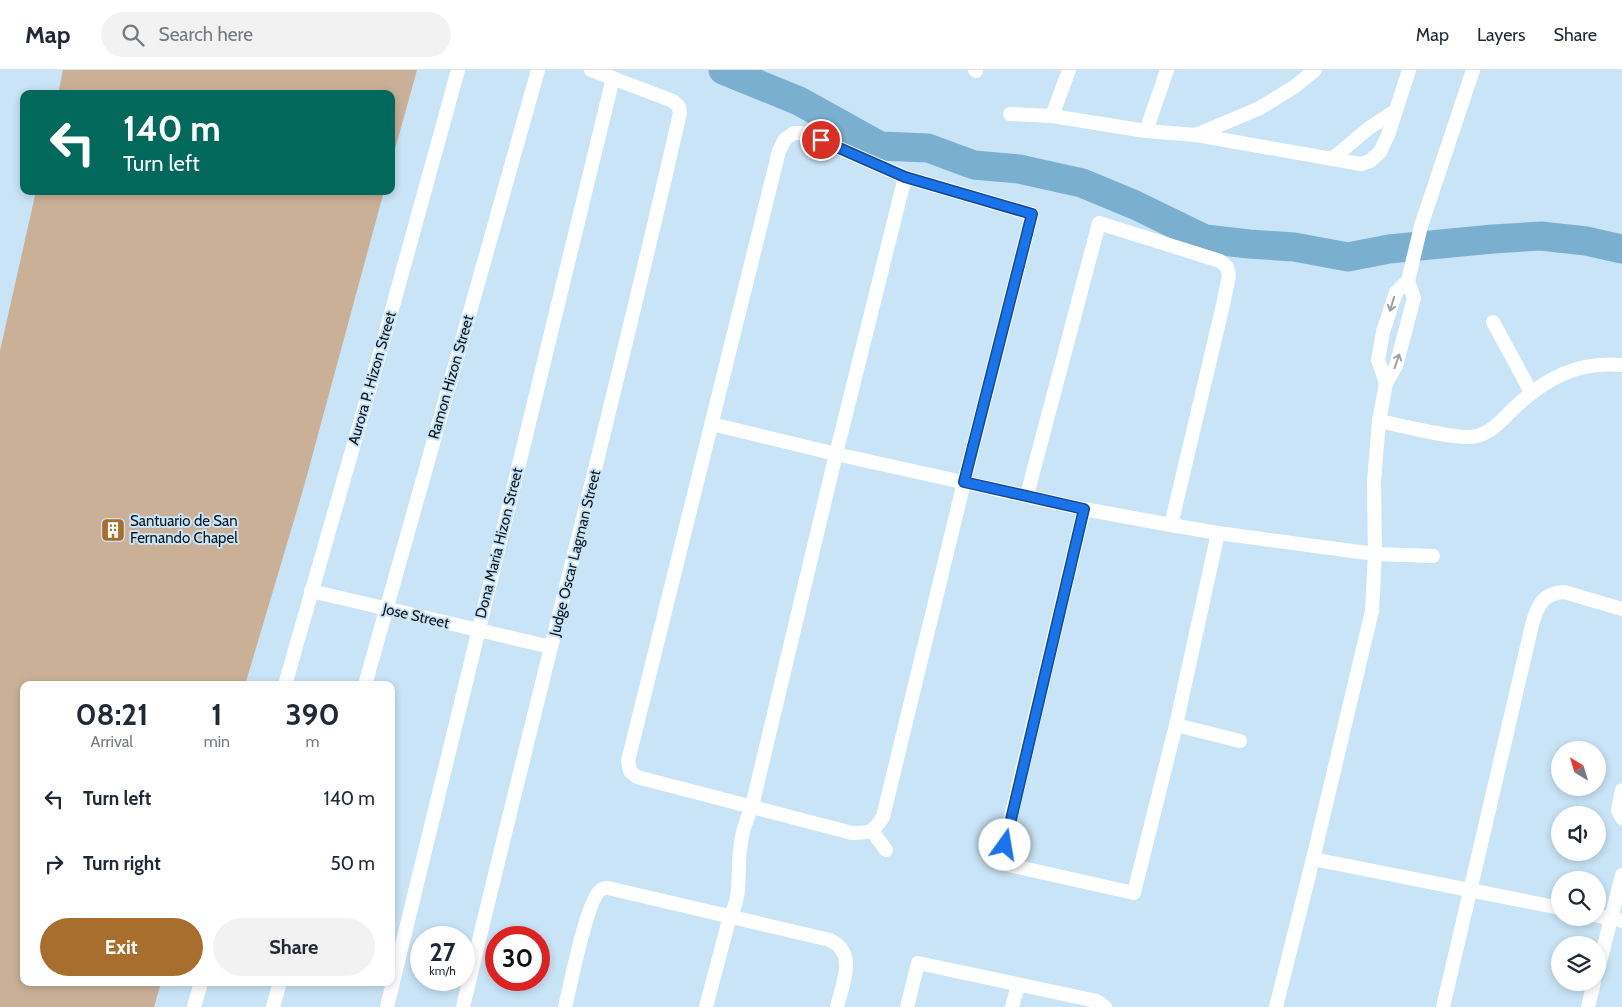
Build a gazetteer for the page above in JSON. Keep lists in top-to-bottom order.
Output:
{
  "streets": {
    "street": [
      "Ramon Hizon Street",
      "Aurora P. Hizon Street",
      "Dona Maria Hizon Street",
      "Judge Oscar Lagman Street",
      "Jose Street"
    ]
  },
  "crossings": [
    ["Ramon Hizon Street", "Jose Street"],
    ["Aurora P. Hizon Street", "Jose Street"],
    ["Dona Maria Hizon Street", "Judge Oscar Lagman Street"],
    ["Dona Maria Hizon Street", "Jose Street"],
    ["Judge Oscar Lagman Street", "Jose Street"]
  ],
  "places": {
    "building": ["Santuario de San Fernando Chapel"]
  },
  "north": "top left",
  "page": {
    "header": "Map",
    "search": "Search here",
    "nav": ["Map", "Layers", "Share"],
    "turn": ["140 m", "Turn left"],
    "eta": [
      "08:21",
      "Arrival",
      "1",
      "min",
      "390",
      "m"
    ],
    "list": [
      {
        "name": "Turn left",
        "value": "140 m"
      },
      {
        "name": "Turn right",
        "value": "50 m"
      }
    ],
    "buttons": ["Exit", "Share"],
    "speed": "27 km/h",
    "limit": "30"
  }
}
